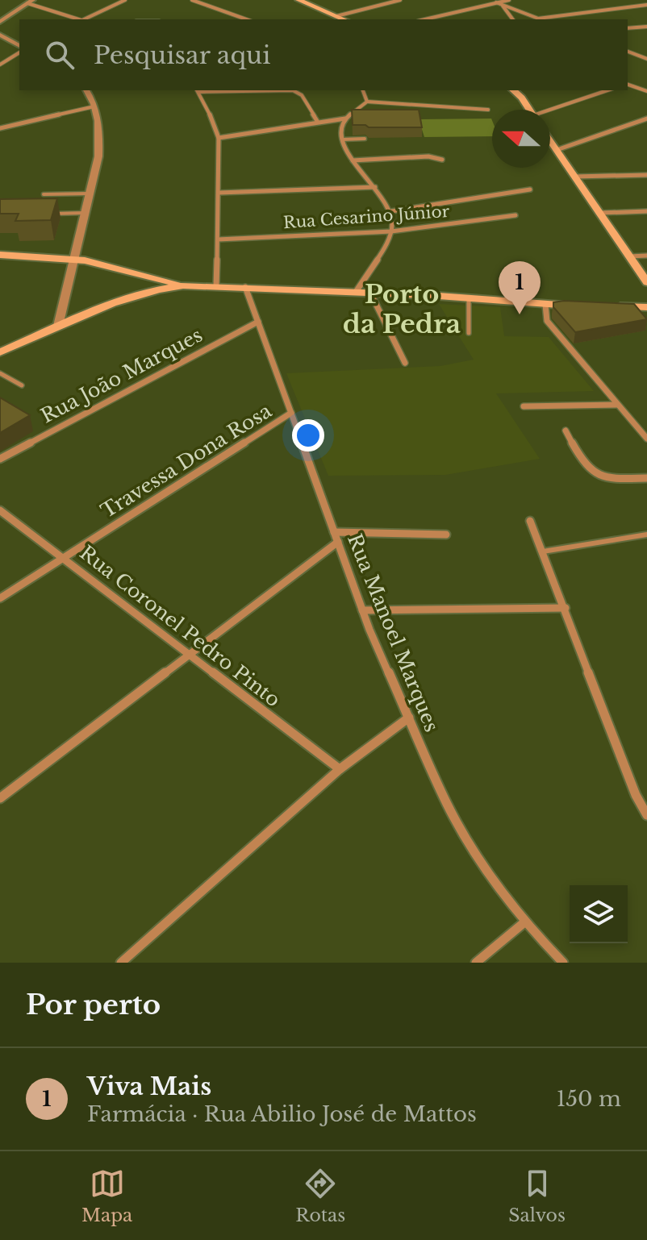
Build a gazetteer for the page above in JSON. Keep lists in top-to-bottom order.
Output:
{
  "streets": {
    "street": [
      "Rua Cesarino Júnior",
      "Rua João Marques",
      "Travessa Dona Rosa",
      "Rua Coronel Pedro Pinto",
      "Rua Manoel Marques"
    ]
  },
  "crossings": [
    ["Rua João Marques", "Rua Manoel Marques"],
    ["Travessa Dona Rosa", "Rua Coronel Pedro Pinto"],
    ["Travessa Dona Rosa", "Rua Manoel Marques"]
  ],
  "districts": ["Porto da Pedra"],
  "north": "left",
  "page": {
    "search": "Pesquisar aqui",
    "pins": "1",
    "heading": "Por perto",
    "list": [
      {
        "mark": "1",
        "name": "Viva Mais",
        "note": "Farmácia · Rua Abilio José de Mattos",
        "value": "150 m"
      }
    ],
    "nav": ["Mapa", "Rotas", "Salvos"]
  }
}
